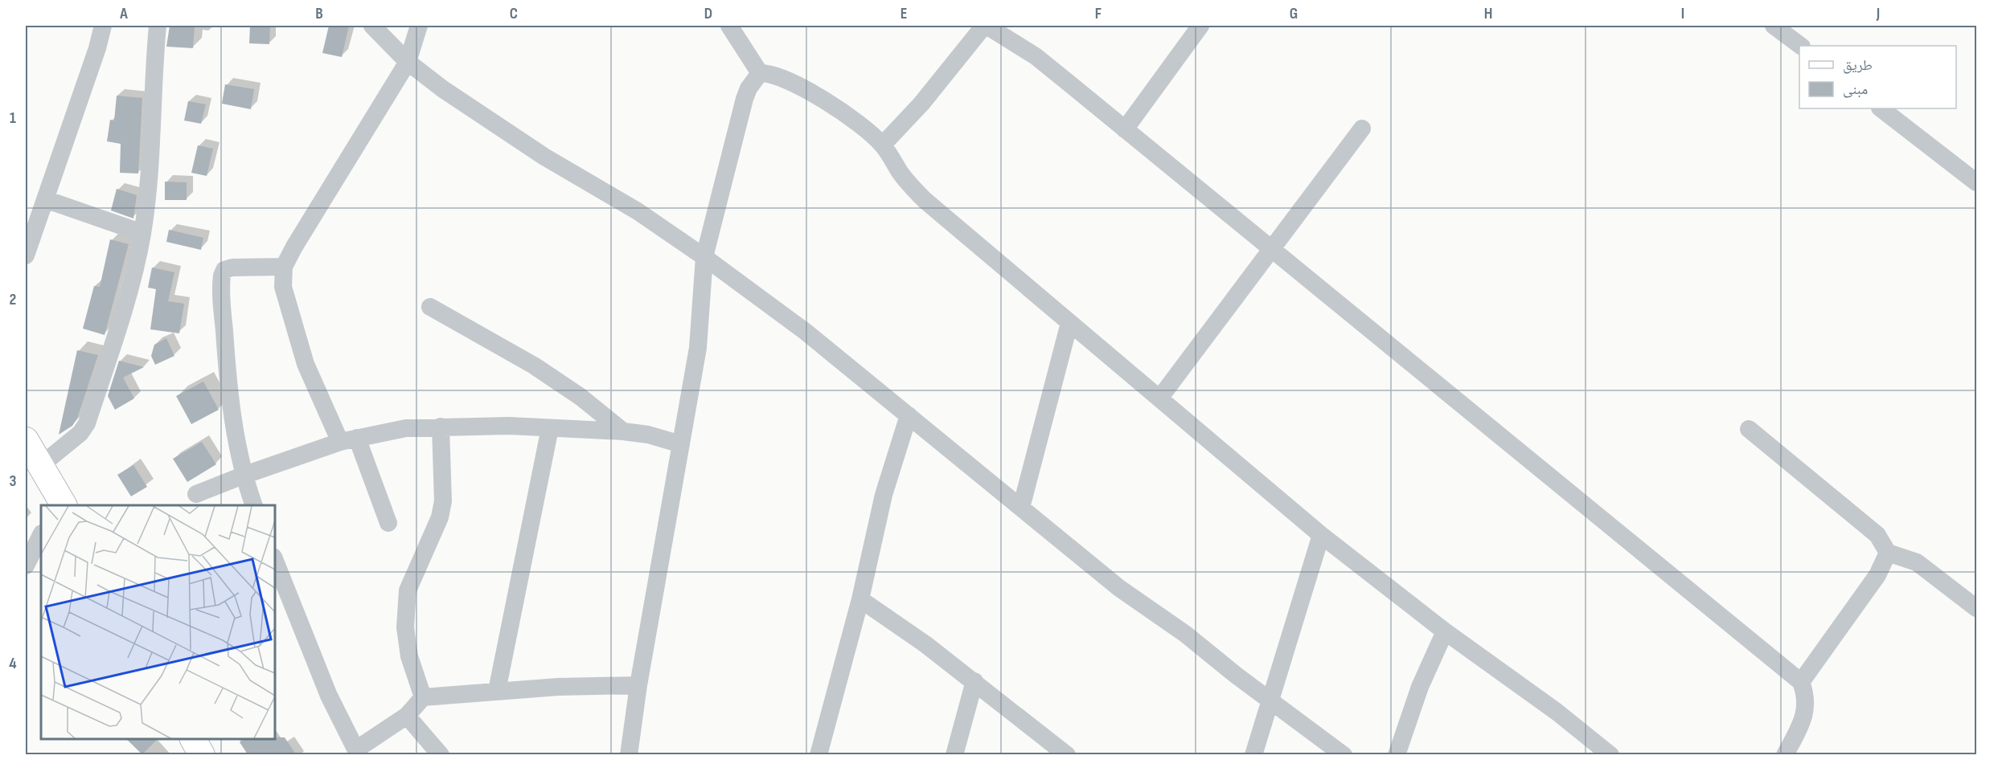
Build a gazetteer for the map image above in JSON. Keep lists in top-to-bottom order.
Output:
{
  "legend": ["طريق", "مبنى"],
  "grid": {
    "columns": [
      "A",
      "B",
      "C",
      "D",
      "E",
      "F",
      "G",
      "H",
      "I",
      "J"
    ],
    "rows": [
      "1",
      "2",
      "3",
      "4"
    ]
  }
}
